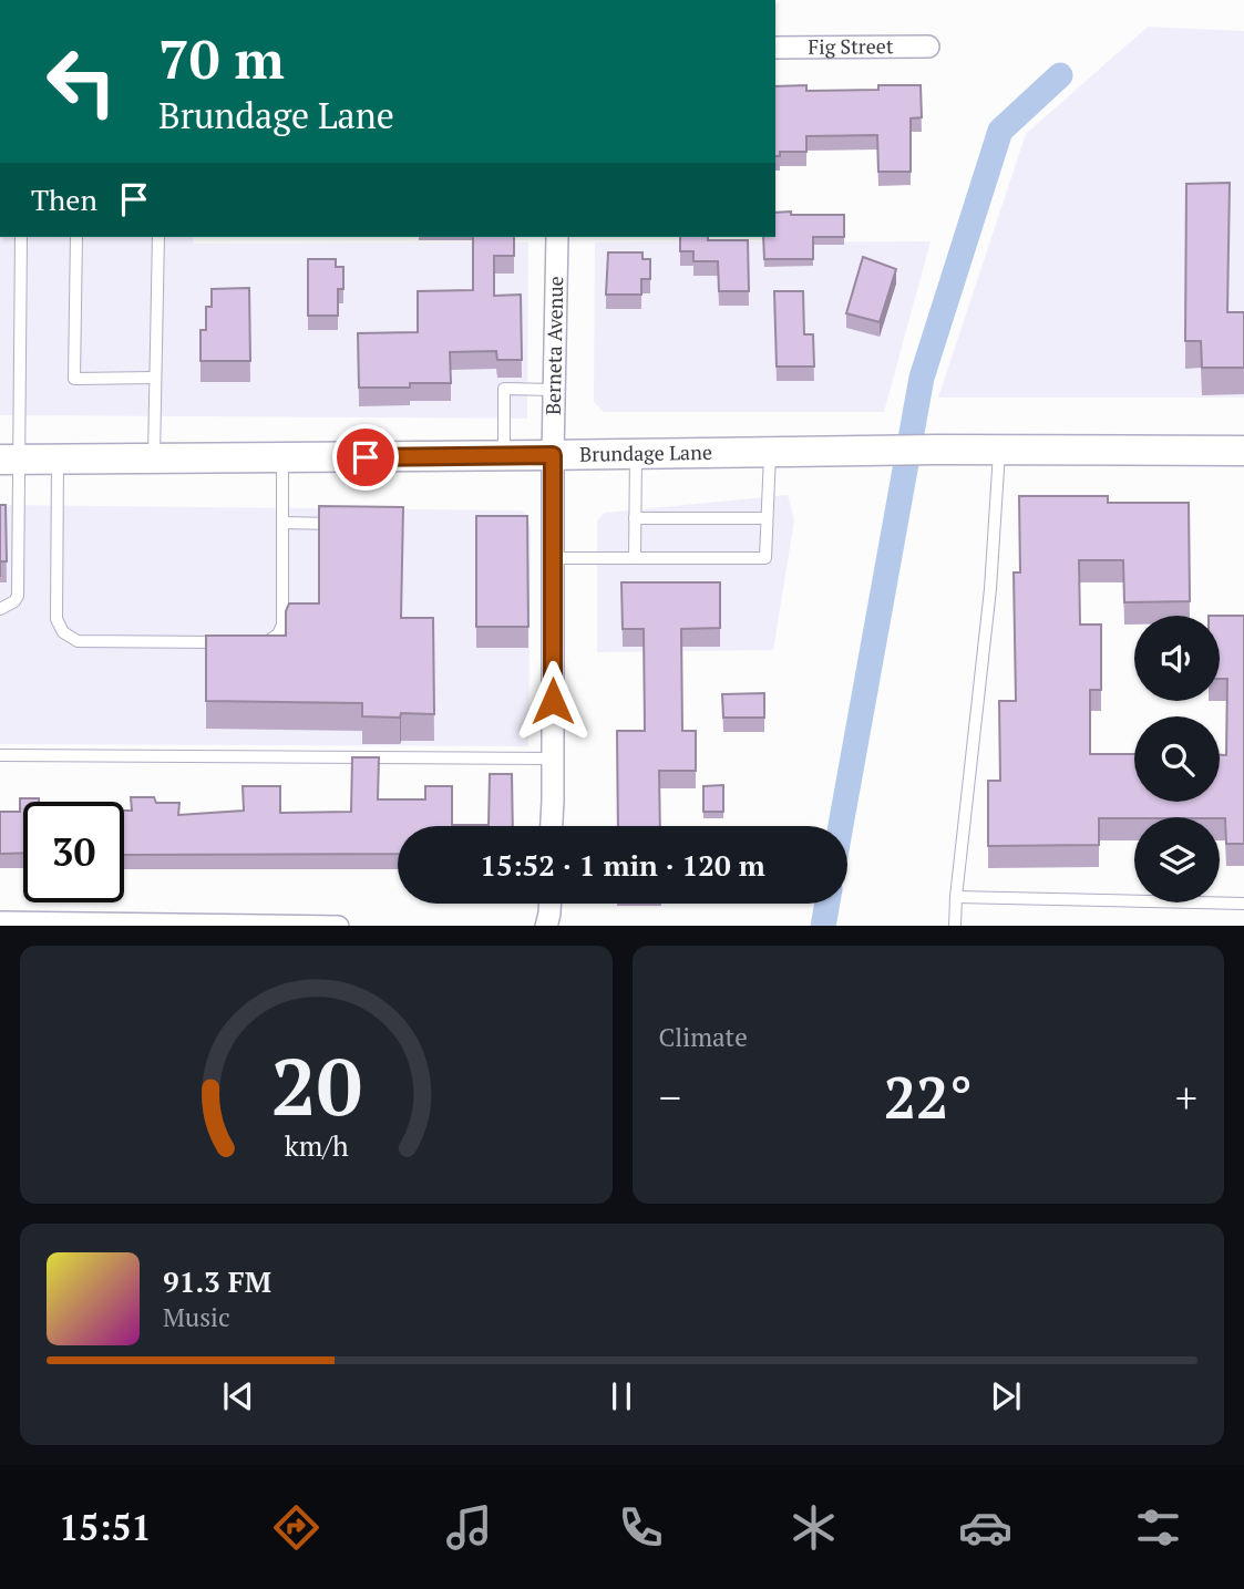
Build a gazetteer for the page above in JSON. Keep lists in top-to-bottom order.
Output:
{
  "streets": {
    "main road": ["Brundage Lane"],
    "street": ["Fig Street", "Berneta Avenue"]
  },
  "crossings": [
    ["Berneta Avenue", "Brundage Lane"]
  ],
  "page": {
    "turn": ["70 m", "Brundage Lane"],
    "then": "Then",
    "limit": "30",
    "trip": "15:52 · 1 min · 120 m",
    "tile": "Climate",
    "heat": ["−", "22°", "+"],
    "song": ["91.3 FM", "Music"],
    "tabs": "15:51",
    "gauge": ["20", "km/h"]
  }
}
